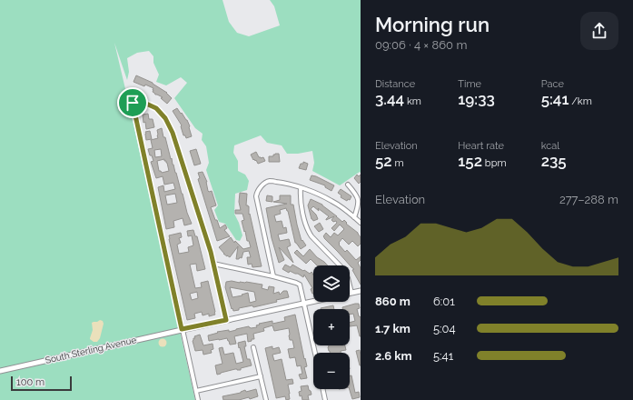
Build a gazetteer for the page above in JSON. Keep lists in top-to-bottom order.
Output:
{
  "streets": {
    "street": ["South Sterling Avenue"]
  },
  "scale_bar": "100 m",
  "page": {
    "heading": ["Morning run", "09:06 · 4 × 860 m"],
    "stats": [
      ["Distance", "3.44 km"],
      ["Time", "19:33"],
      ["Pace", "5:41 /km"],
      ["Elevation", "52 m"],
      ["Heart rate", "152 bpm"],
      ["kcal", "235"]
    ],
    "chart": ["Elevation", "277–288 m"],
    "map_buttons": ["+", "−"],
    "list": [
      {
        "name": "860 m",
        "note": "6:01"
      },
      {
        "name": "1.7 km",
        "note": "5:04"
      },
      {
        "name": "2.6 km",
        "note": "5:41"
      }
    ],
    "scale": "100 m"
  }
}
